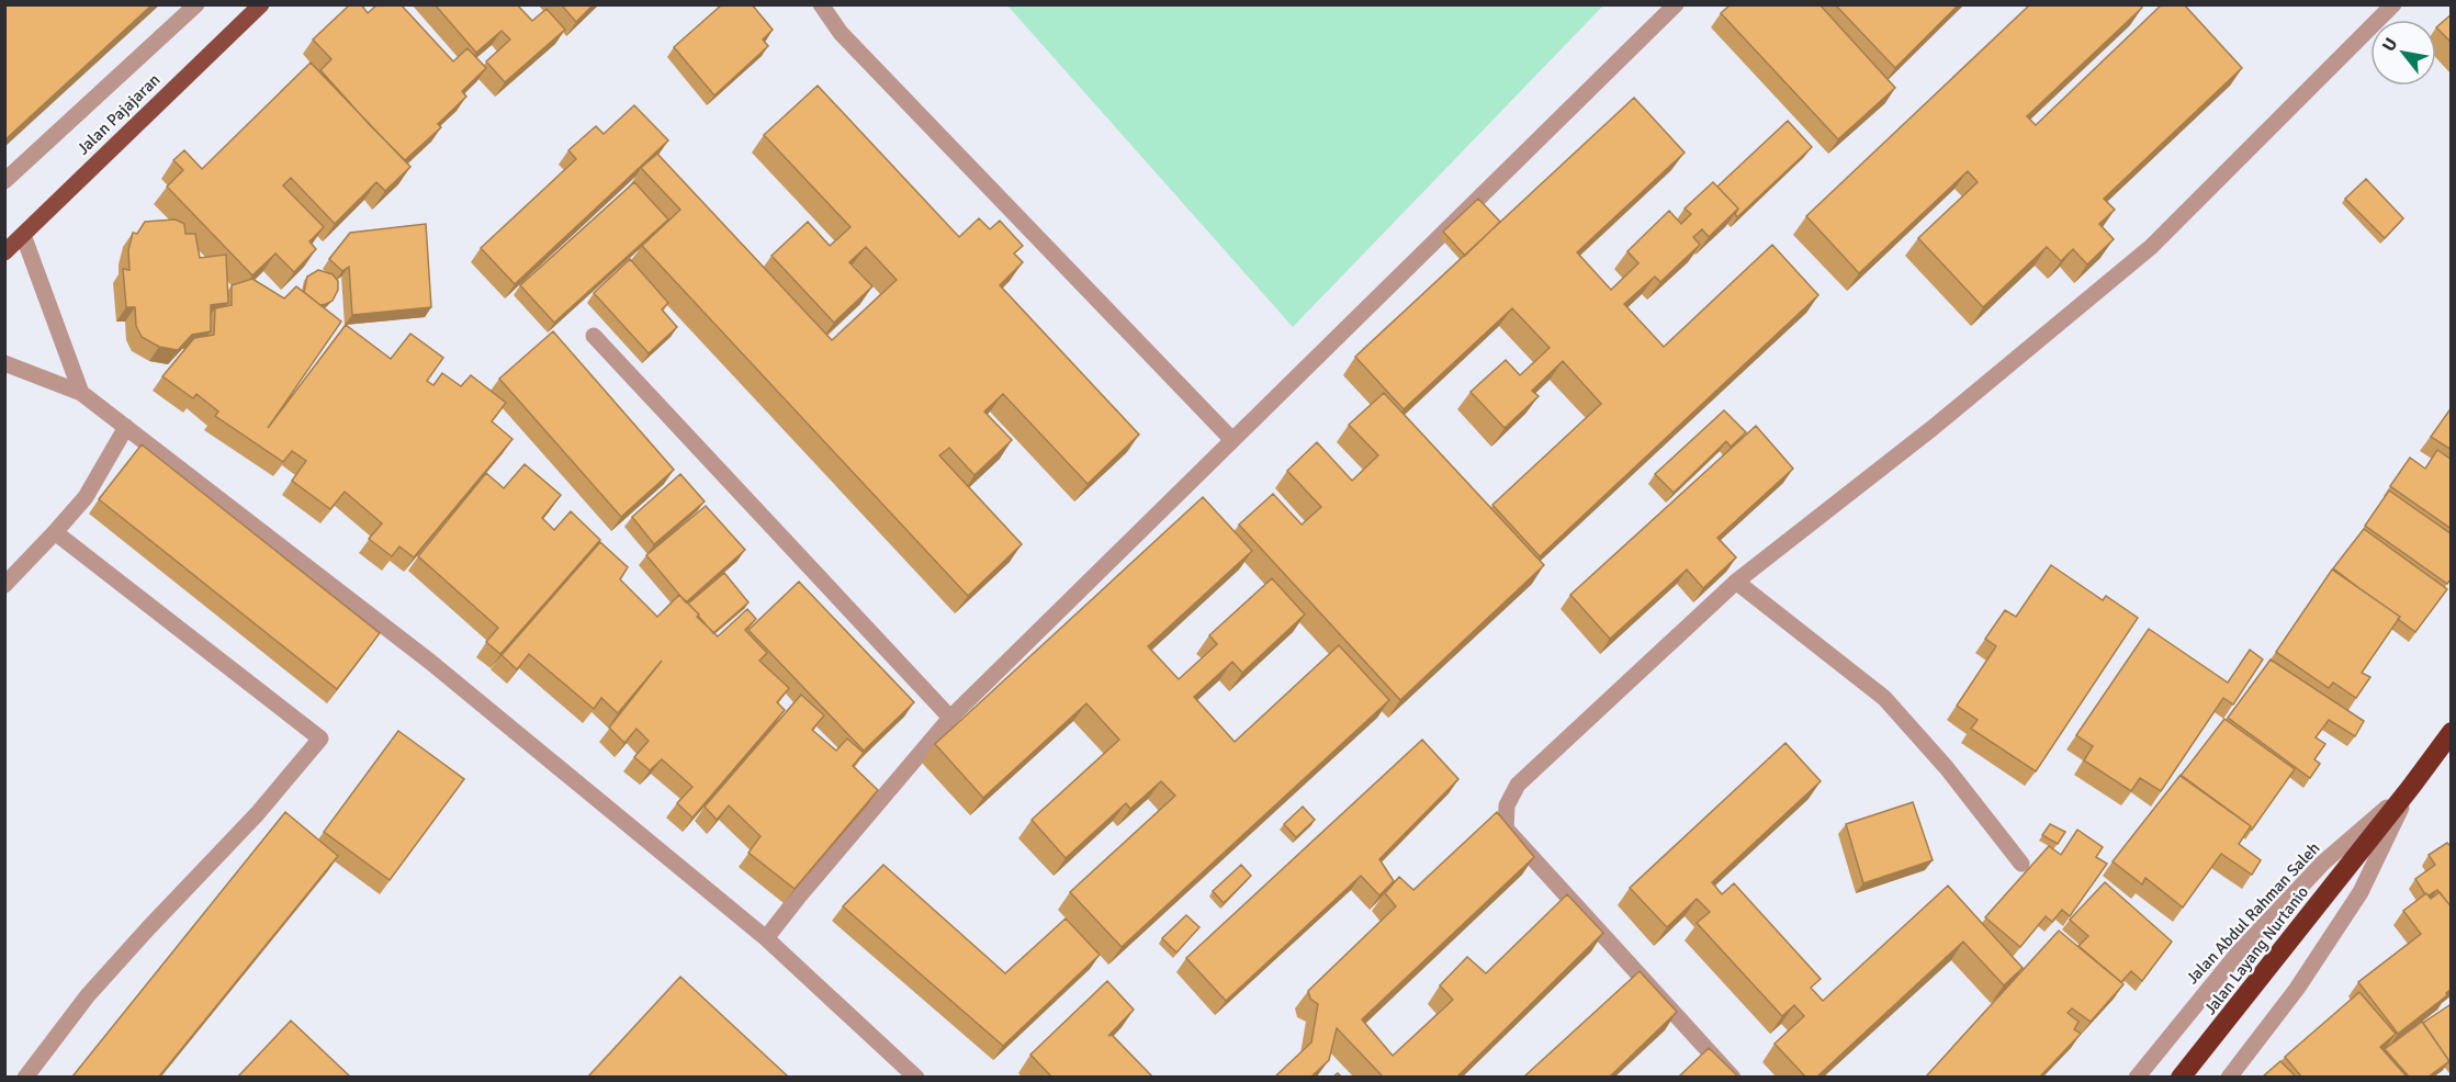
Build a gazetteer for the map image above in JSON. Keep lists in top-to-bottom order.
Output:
{
  "streets": {
    "highway": ["Jalan Abdul Rahman Saleh", "Jalan Layang Nurtanio"],
    "main road": ["Jalan Pajajaran"]
  },
  "crossings": [
    ["Jalan Abdul Rahman Saleh", "Jalan Layang Nurtanio"]
  ],
  "north": "top left"
}
